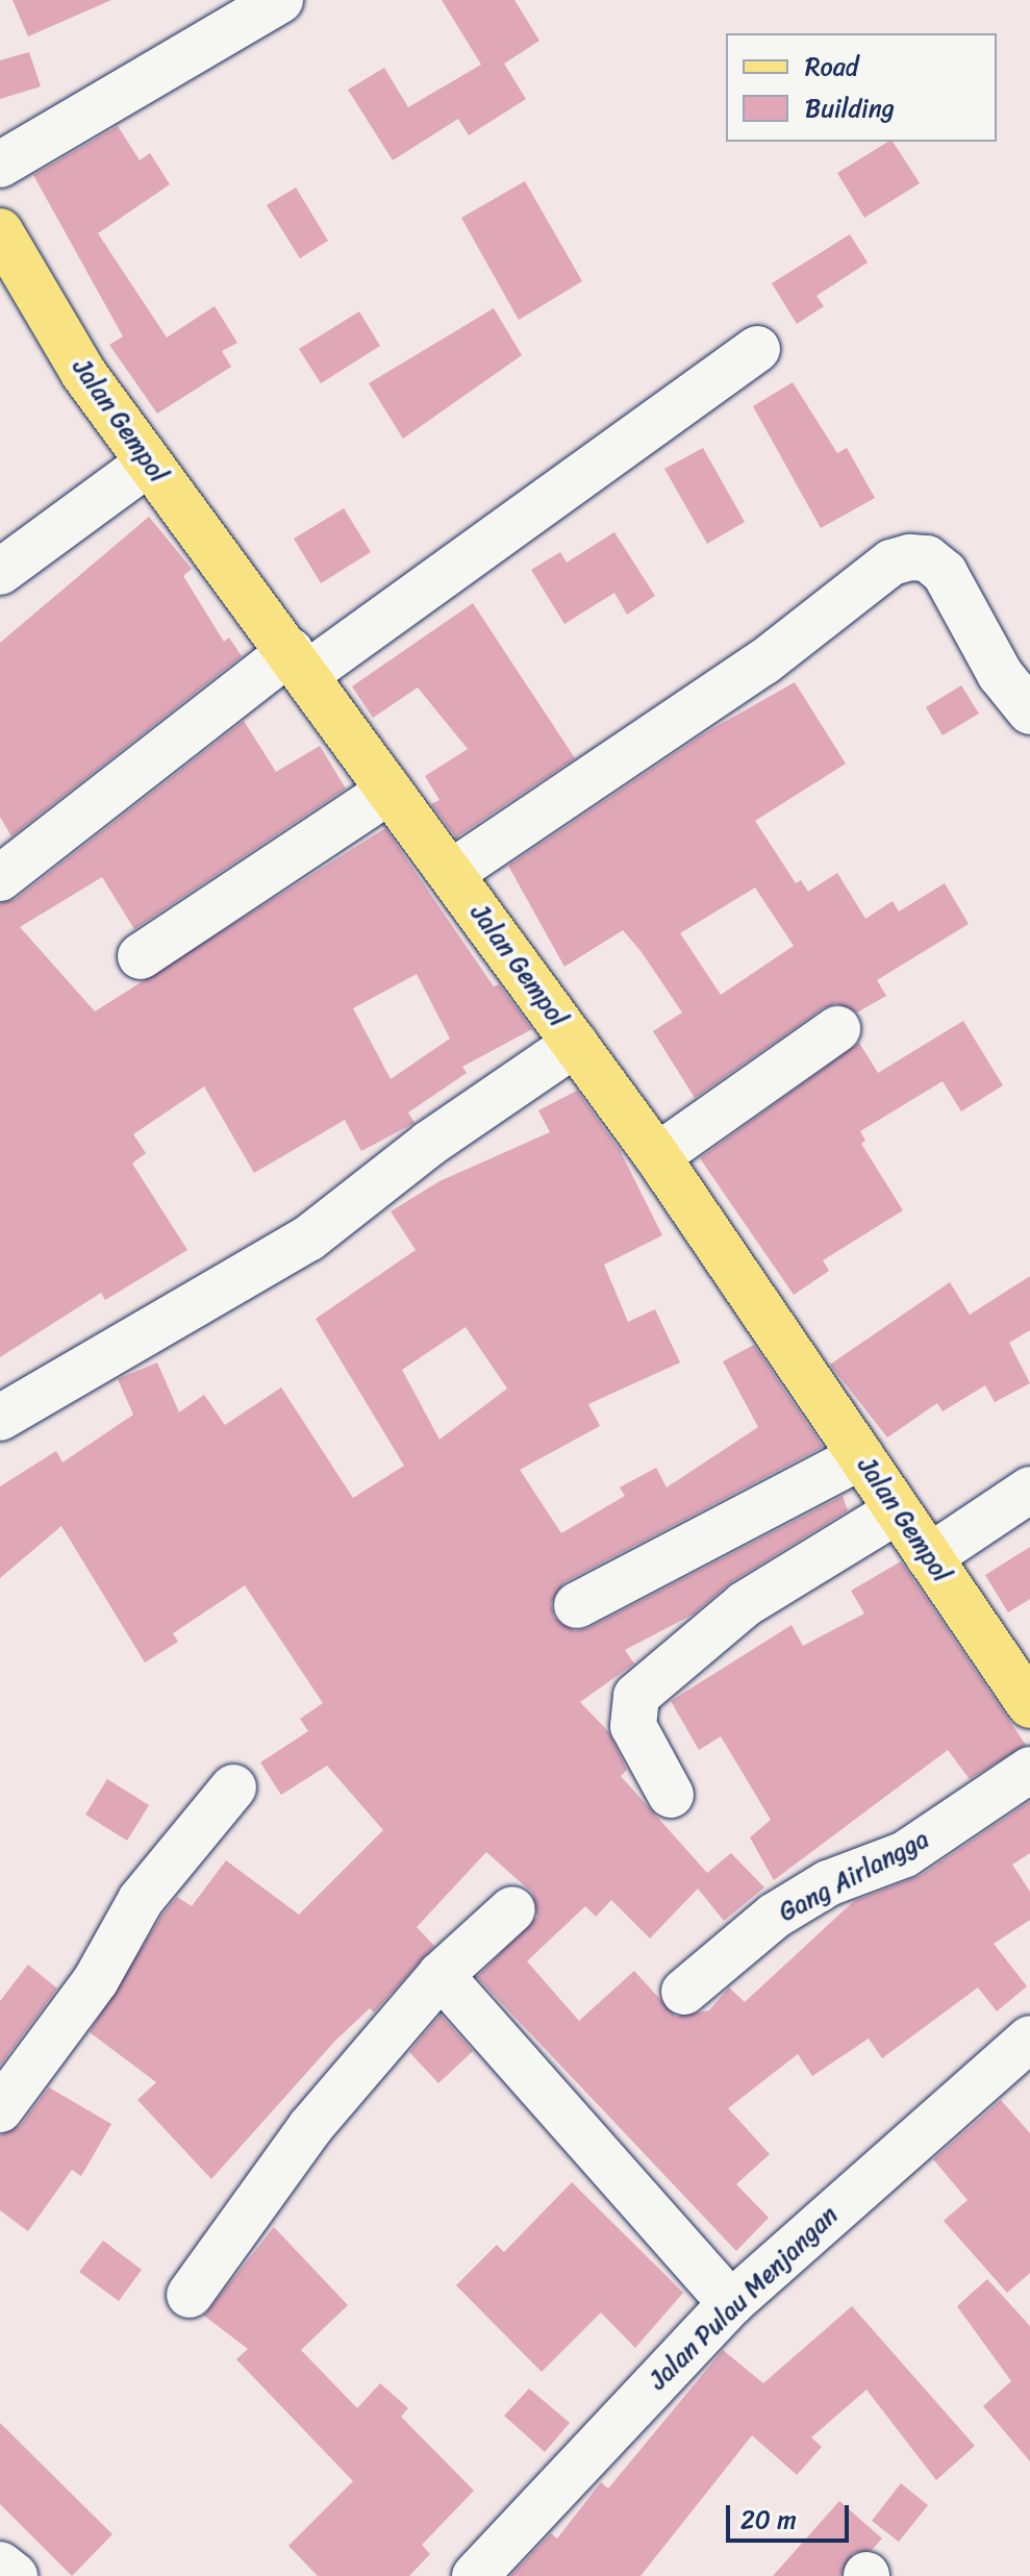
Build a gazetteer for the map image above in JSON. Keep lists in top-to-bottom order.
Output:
{
  "streets": {
    "main road": ["Jalan Gempol"],
    "street": ["Gang Airlangga", "Jalan Pulau Menjangan"]
  },
  "legend": ["Road", "Building"],
  "scale_bar": "20 m"
}
